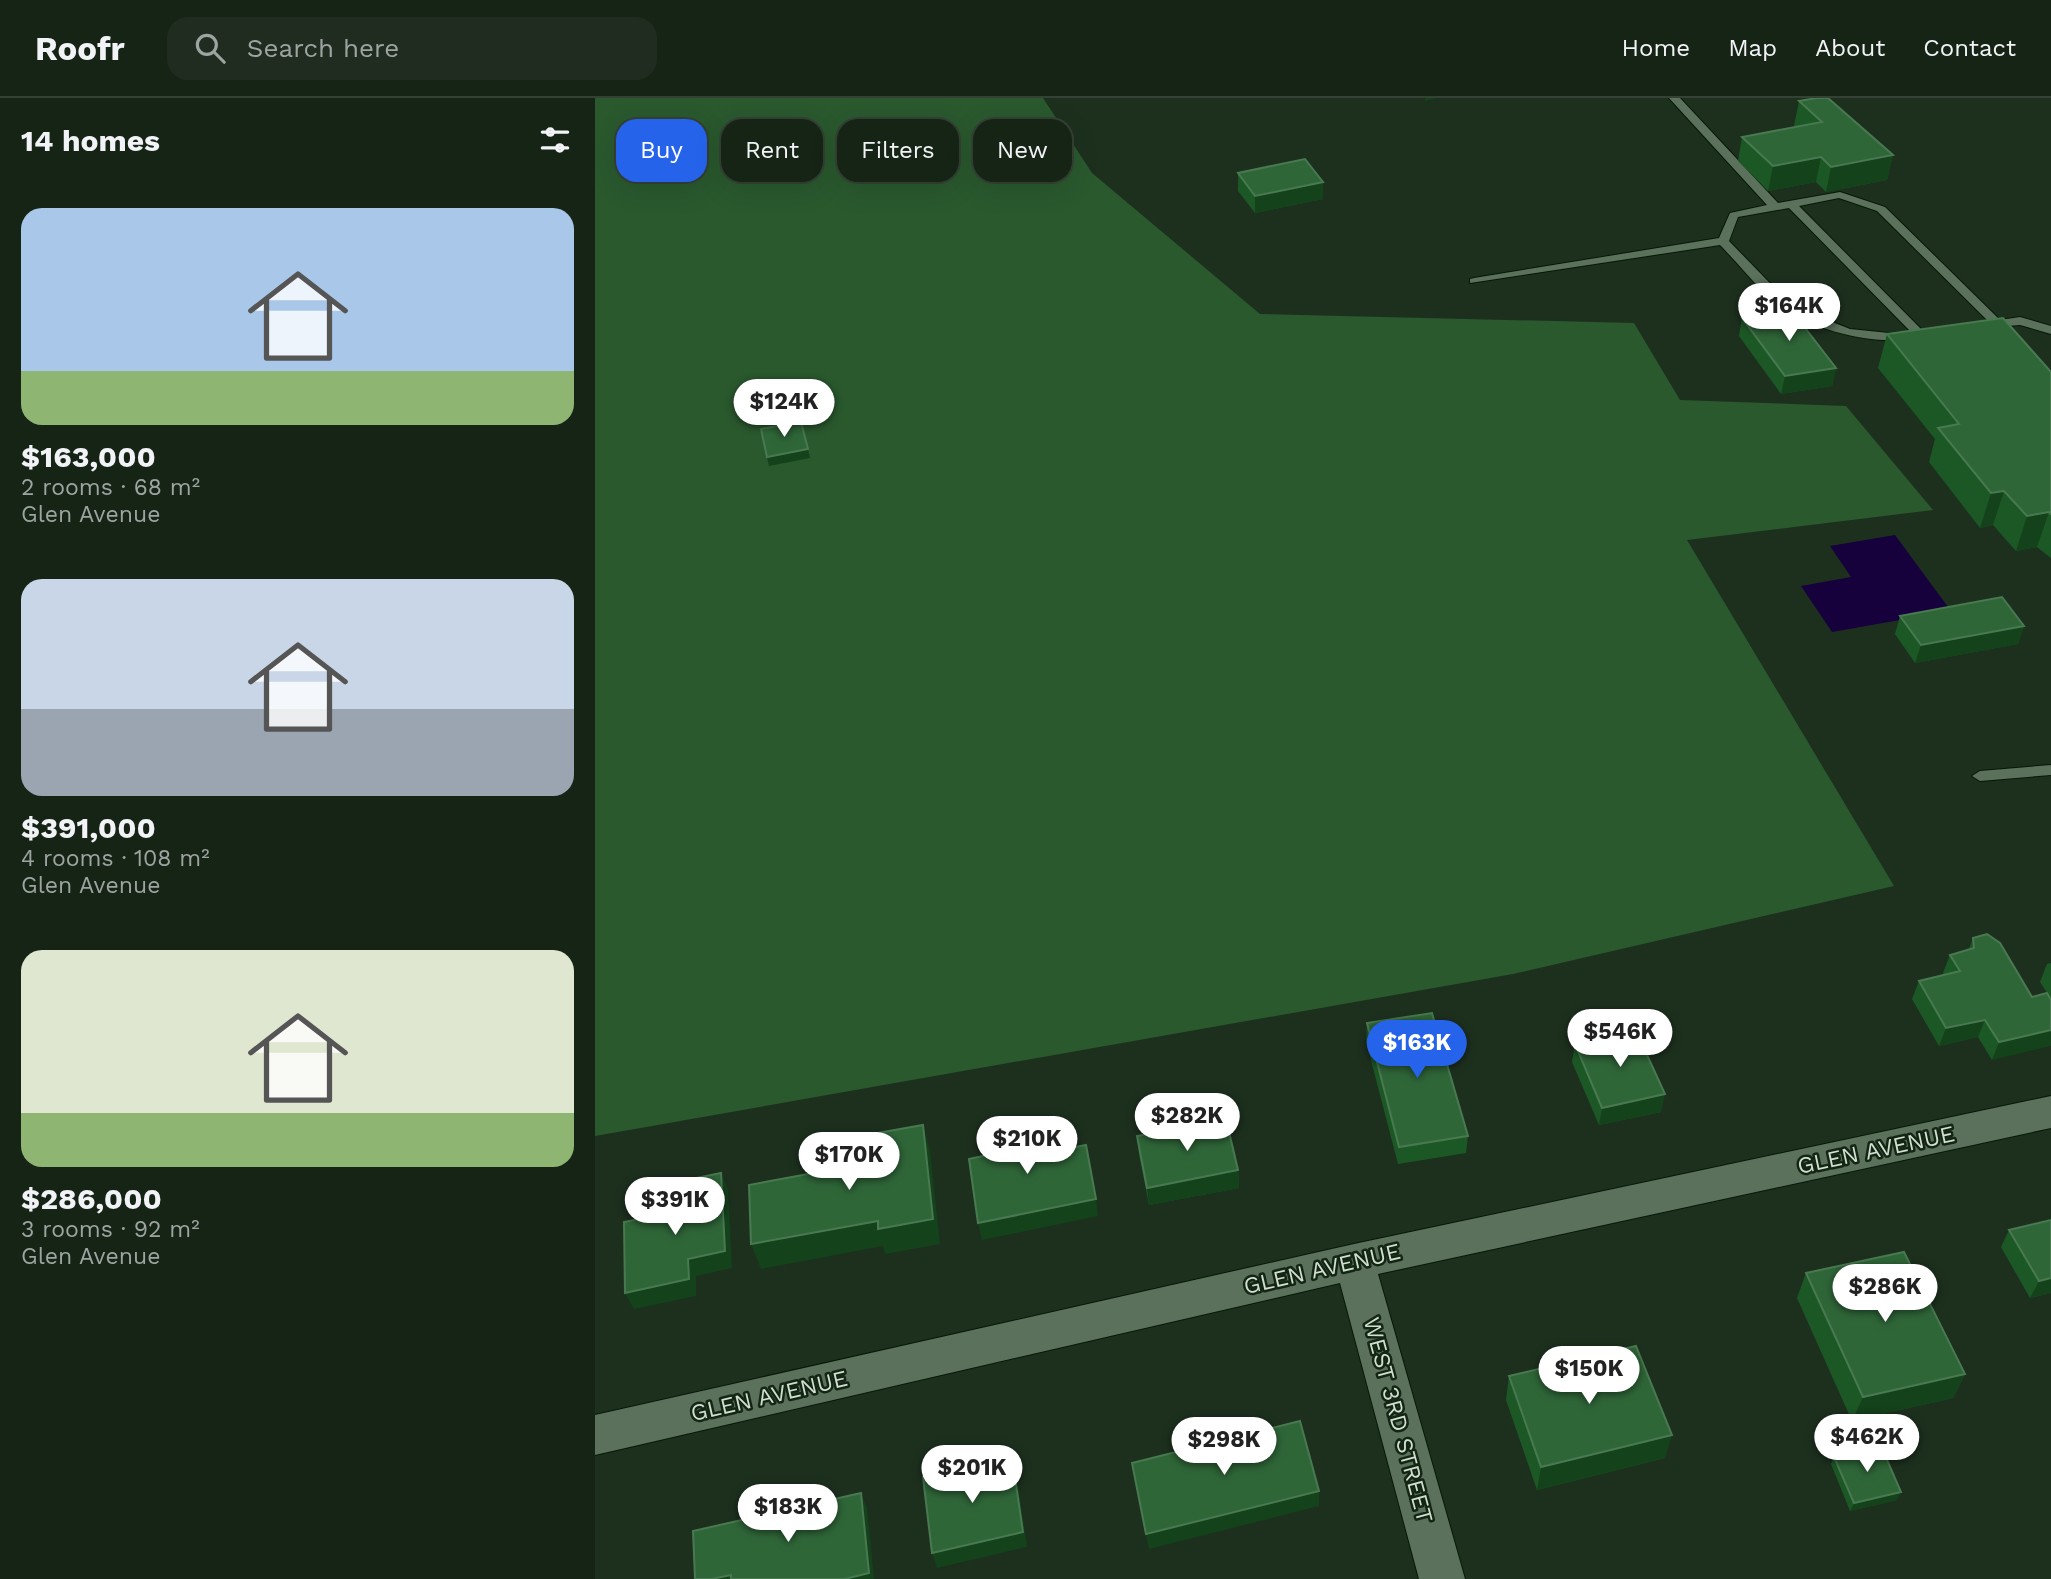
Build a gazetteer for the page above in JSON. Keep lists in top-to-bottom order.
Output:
{
  "streets": {
    "street": ["GLEN AVENUE", "WEST 3RD STREET"]
  },
  "crossings": [
    ["GLEN AVENUE", "WEST 3RD STREET"]
  ],
  "page": {
    "header": "Roofr",
    "search": "Search here",
    "nav": [
      "Home",
      "Map",
      "About",
      "Contact"
    ],
    "heading": "14 homes",
    "chip": [
      "Buy",
      "Rent",
      "Filters",
      "New"
    ],
    "list": [
      {
        "name": "$163,000",
        "note": "2 rooms · 68 m² · Glen Avenue"
      },
      {
        "name": "$391,000",
        "note": "4 rooms · 108 m² · Glen Avenue"
      },
      {
        "name": "$286,000",
        "note": "3 rooms · 92 m² · Glen Avenue"
      }
    ],
    "price": [
      "$164K",
      "$124K",
      "$546K",
      "$163K",
      "$282K",
      "$210K",
      "$170K",
      "$391K",
      "$286K",
      "$150K",
      "$462K",
      "$298K",
      "$201K",
      "$183K"
    ]
  }
}
